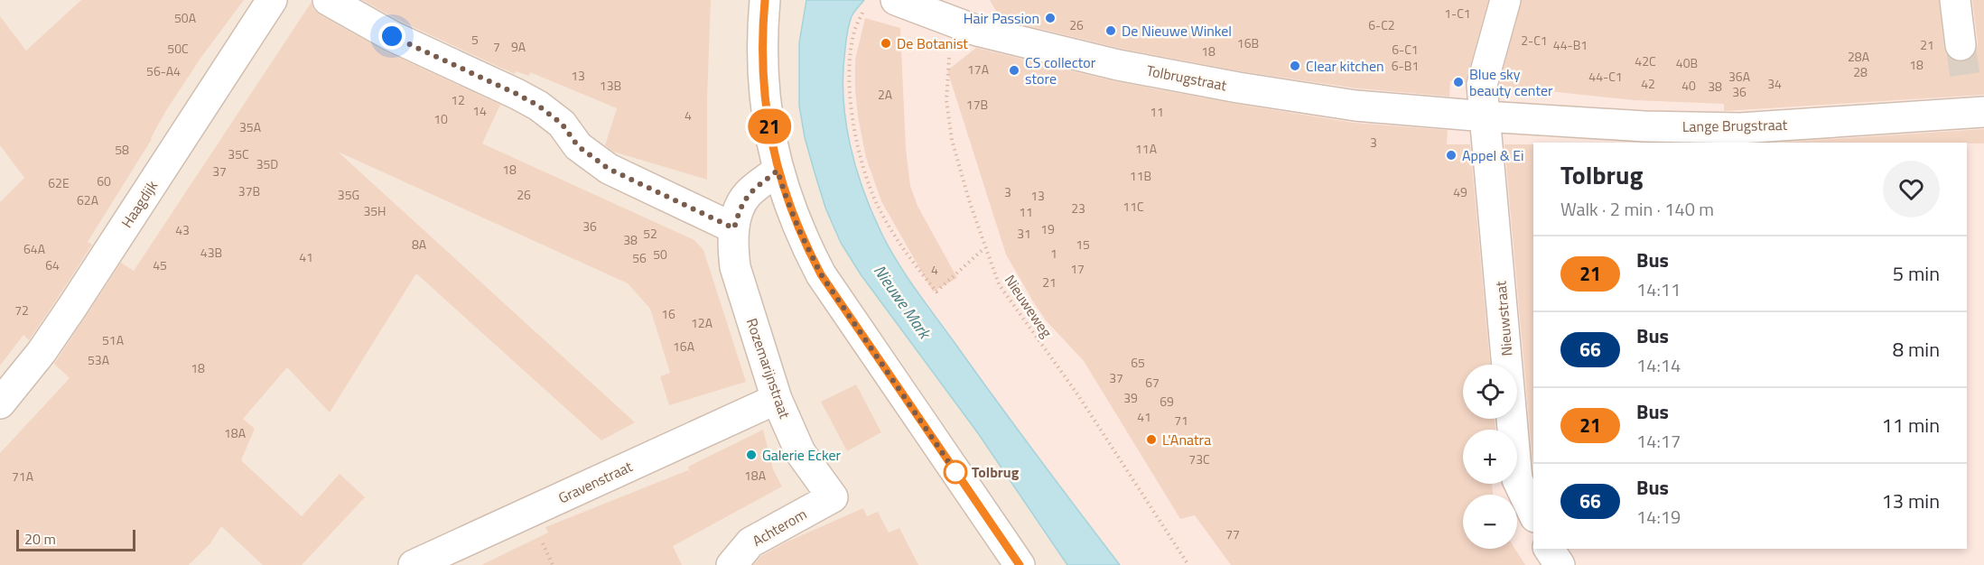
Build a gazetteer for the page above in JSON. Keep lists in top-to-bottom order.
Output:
{
  "streets": {
    "street": [
      "Tolbrugstraat",
      "Lange Brugstraat",
      "Haagdijk",
      "Nieuwstraat",
      "Rozemarijnstraat",
      "Gravenstraat",
      "Achterom"
    ],
    "path": ["Nieuweweg"]
  },
  "crossings": [
    ["Tolbrugstraat", "Lange Brugstraat"],
    ["Tolbrugstraat", "Nieuweweg"],
    ["Tolbrugstraat", "Nieuwstraat"],
    ["Lange Brugstraat", "Nieuwstraat"],
    ["Rozemarijnstraat", "Gravenstraat"],
    ["Rozemarijnstraat", "Achterom"]
  ],
  "water": ["Nieuwe Mark"],
  "places": [
    "Hair Passion",
    "De Nieuwe Winkel",
    "De Botanist",
    "Clear kitchen",
    "CS collector store",
    "Blue sky beauty center",
    "Appel & Ei",
    "L'Anatra",
    "Galerie Ecker",
    "Tolbrug"
  ],
  "lines": ["bus line 21"],
  "house_numbers": [
    "1-C1",
    "50A",
    "26",
    "6-C2",
    "5",
    "2-C1",
    "16B",
    "44-B1",
    "21",
    "7",
    "9A",
    "50C",
    "6-C1",
    "18",
    "28A",
    "42C",
    "40B",
    "18",
    "6-B1",
    "17A",
    "56-A4",
    "28",
    "13",
    "44-C1",
    "36A",
    "42",
    "34",
    "13B",
    "40",
    "38",
    "36",
    "2A",
    "12",
    "17B",
    "14",
    "11",
    "4",
    "10",
    "35A",
    "3",
    "11A",
    "58",
    "35C",
    "35D",
    "18",
    "37",
    "11B",
    "60",
    "62E",
    "37B",
    "3",
    "49",
    "35G",
    "26",
    "13",
    "62A",
    "11C",
    "23",
    "35H",
    "11",
    "36",
    "19",
    "43",
    "52",
    "31",
    "38",
    "8A",
    "15",
    "64A",
    "43B",
    "1",
    "50",
    "41",
    "56",
    "64",
    "45",
    "17",
    "4",
    "21",
    "72",
    "16",
    "12A",
    "51A",
    "16A",
    "53A",
    "65",
    "18",
    "37",
    "67",
    "39",
    "69",
    "41",
    "71",
    "18A",
    "73C",
    "18A",
    "71A",
    "77"
  ],
  "scale_bar": "20 m",
  "page": {
    "on_map": "21",
    "heading": ["Tolbrug", "Walk · 2 min · 140 m"],
    "list": [
      {
        "mark": "21",
        "name": "Bus",
        "note": "14:11",
        "value": "5 min"
      },
      {
        "mark": "66",
        "name": "Bus",
        "note": "14:14",
        "value": "8 min"
      },
      {
        "mark": "21",
        "name": "Bus",
        "note": "14:17",
        "value": "11 min"
      },
      {
        "mark": "66",
        "name": "Bus",
        "note": "14:19",
        "value": "13 min"
      }
    ],
    "map_buttons": ["+", "−"],
    "scale": "20 m"
  }
}
